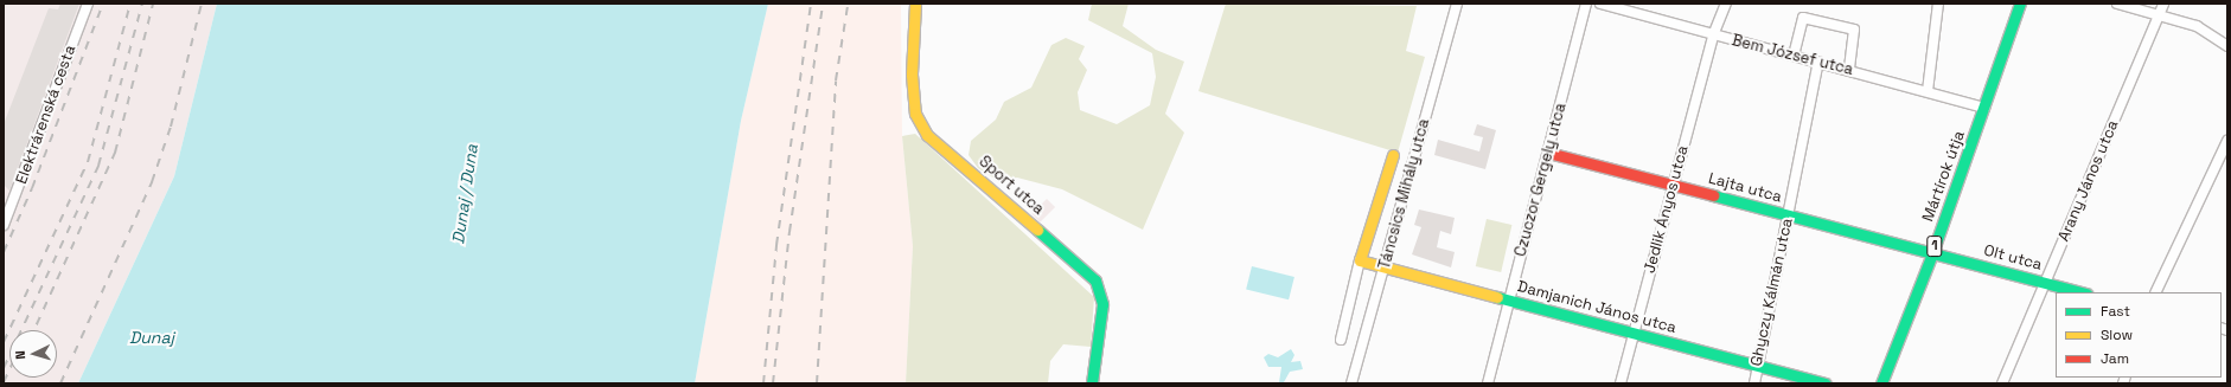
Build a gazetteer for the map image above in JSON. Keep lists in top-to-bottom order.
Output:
{
  "streets": {
    "street": [
      "Bem József utca",
      "Elektrárenská cesta",
      "Mártírok útja",
      "Czuczor Gergely utca",
      "Arany János utca",
      "Sport utca",
      "Lajta utca",
      "Táncsics Mihály utca",
      "Jedlik Ányos utca",
      "1",
      "Olt utca",
      "Ghyczy Kálmán utca",
      "Damjanich János utca"
    ]
  },
  "crossings": [
    ["Bem József utca", "Mártírok útja"],
    ["Bem József utca", "Jedlik Ányos utca"],
    ["Bem József utca", "Ghyczy Kálmán utca"],
    ["Mártírok útja", "Lajta utca"],
    ["Mártírok útja", "Olt utca"],
    ["Czuczor Gergely utca", "Lajta utca"],
    ["Czuczor Gergely utca", "Damjanich János utca"],
    ["Arany János utca", "Olt utca"],
    ["Lajta utca", "Jedlik Ányos utca"],
    ["Lajta utca", "Olt utca"],
    ["Lajta utca", "Ghyczy Kálmán utca"],
    ["Táncsics Mihály utca", "Damjanich János utca"],
    ["Jedlik Ányos utca", "Damjanich János utca"],
    ["Ghyczy Kálmán utca", "Damjanich János utca"]
  ],
  "water": ["Dunaj / Duna", "Dunaj"],
  "legend": ["Fast", "Slow", "Jam"],
  "north": "left"
}
